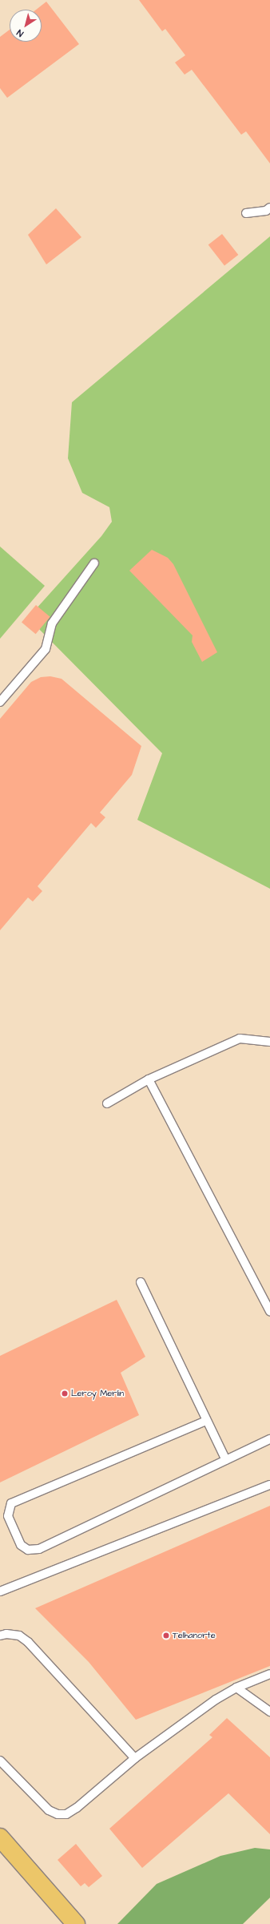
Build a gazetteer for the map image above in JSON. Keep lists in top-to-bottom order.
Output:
{
  "places": ["Leroy Merlin", "Telhanorte"],
  "north": "bottom left"
}
